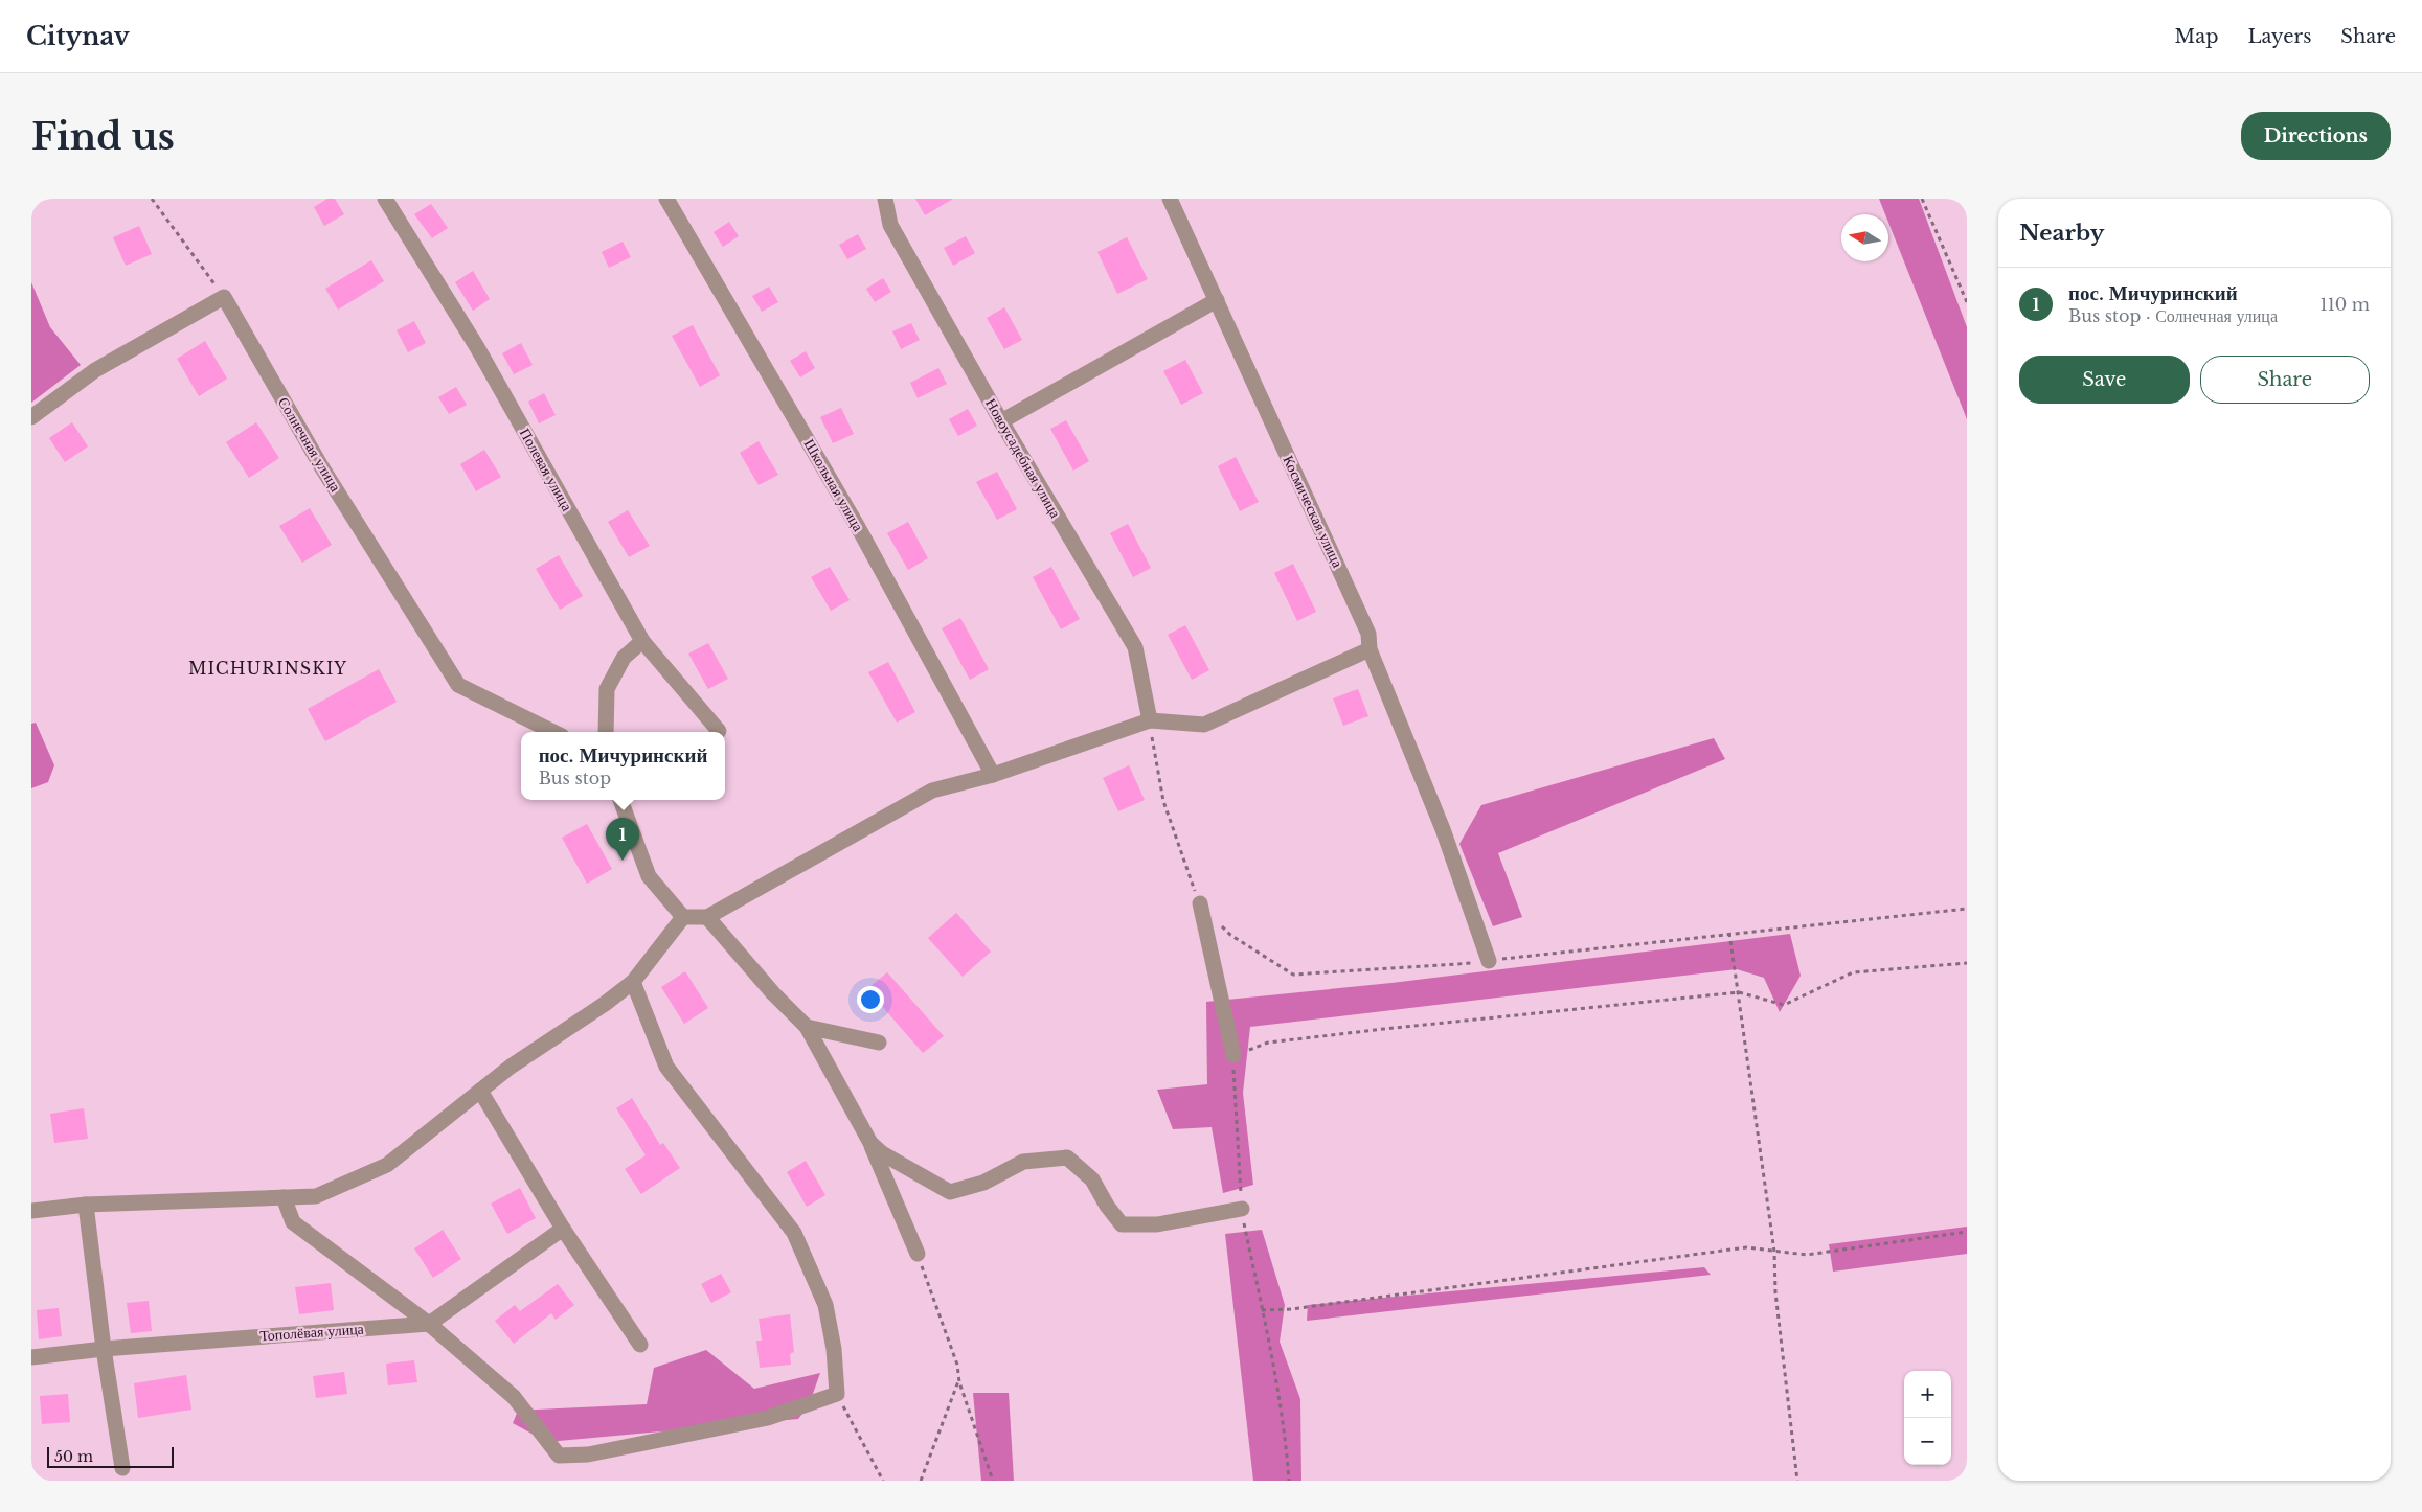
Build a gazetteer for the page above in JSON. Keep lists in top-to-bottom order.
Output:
{
  "streets": {
    "street": [
      "Солнечная улица",
      "Новоусадебная улица",
      "Полевая улица",
      "Школьная улица",
      "Космическая улица",
      "Тополёвая улица"
    ]
  },
  "districts": ["MICHURINSKIY"],
  "scale_bar": "50 m",
  "north": "left",
  "page": {
    "header": "Citynav",
    "nav": ["Map", "Layers", "Share"],
    "buttons": [
      "Directions",
      ["Save", "Share"]
    ],
    "title": "Find us",
    "heading": "Nearby",
    "list": [
      {
        "mark": "1",
        "name": "пос. Мичуринский",
        "note": "Bus stop · Солнечная улица",
        "value": "110 m"
      }
    ],
    "popup": ["пос. Мичуринский", "Bus stop"],
    "pins": "1",
    "map_buttons": ["+", "−"],
    "scale": "50 m"
  }
}
